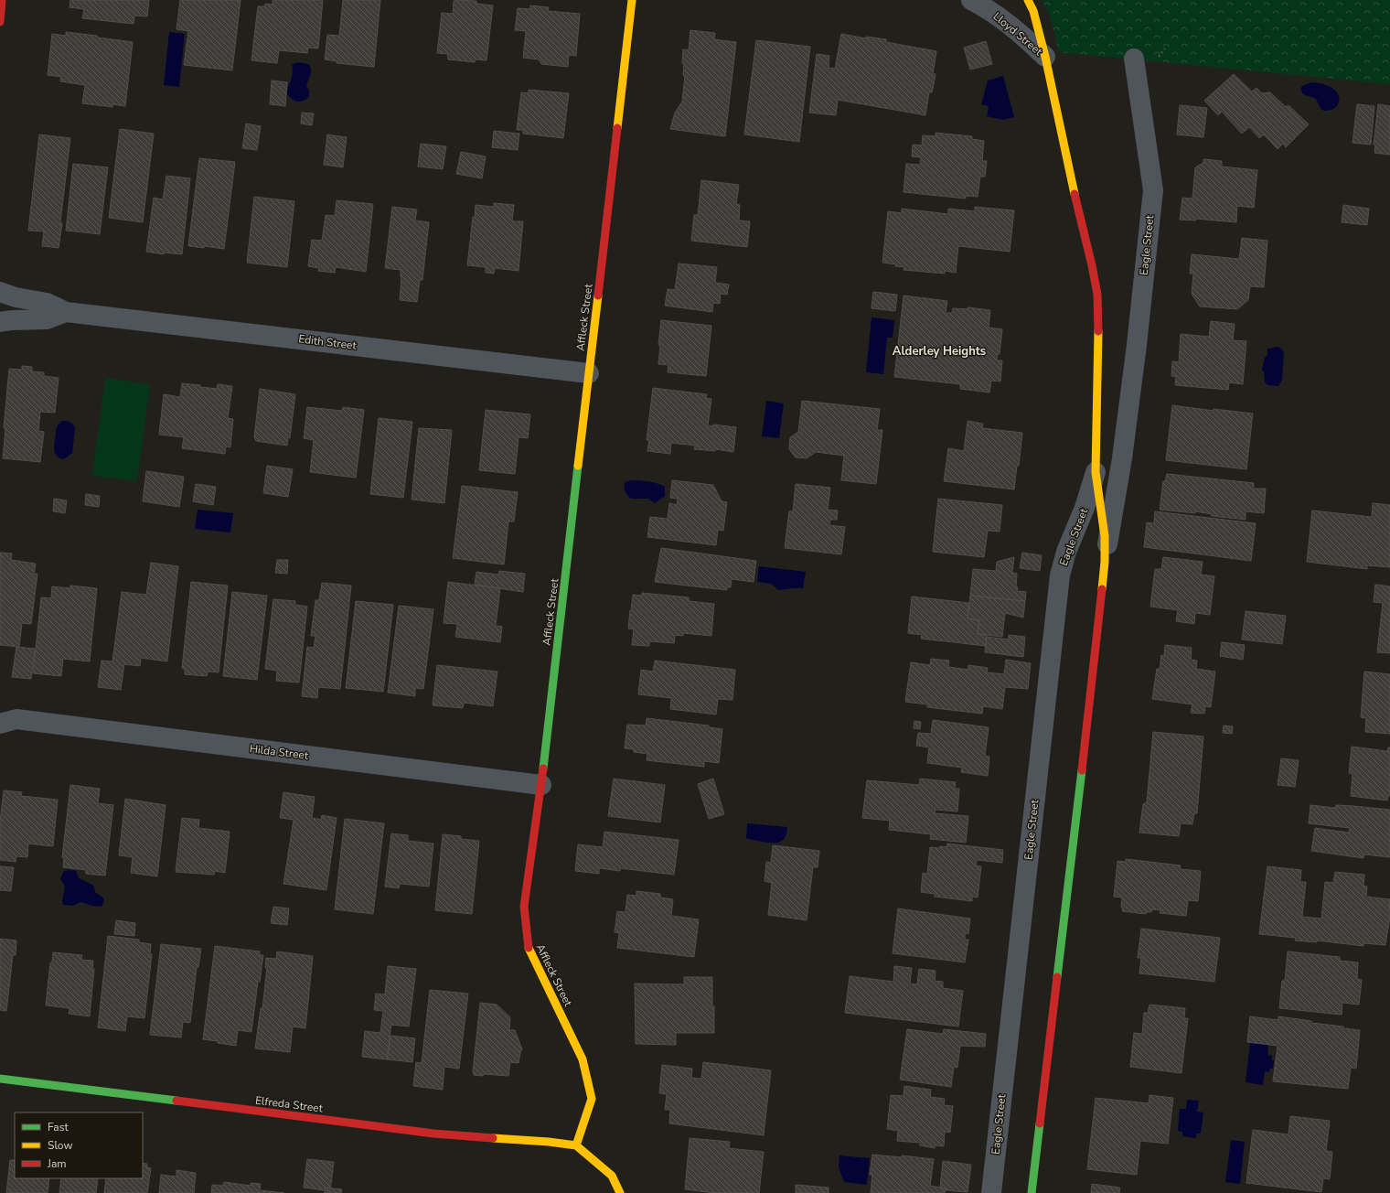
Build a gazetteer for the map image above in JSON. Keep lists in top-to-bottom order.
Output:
{
  "streets": {
    "street": [
      "Lloyd Street",
      "Eagle Street",
      "Affleck Street",
      "Edith Street",
      "Hilda Street",
      "Elfreda Street"
    ]
  },
  "crossings": [
    ["Lloyd Street", "Eagle Street"],
    ["Affleck Street", "Edith Street"],
    ["Affleck Street", "Hilda Street"],
    ["Affleck Street", "Elfreda Street"]
  ],
  "districts": ["Alderley Heights"],
  "legend": ["Fast", "Slow", "Jam"]
}
